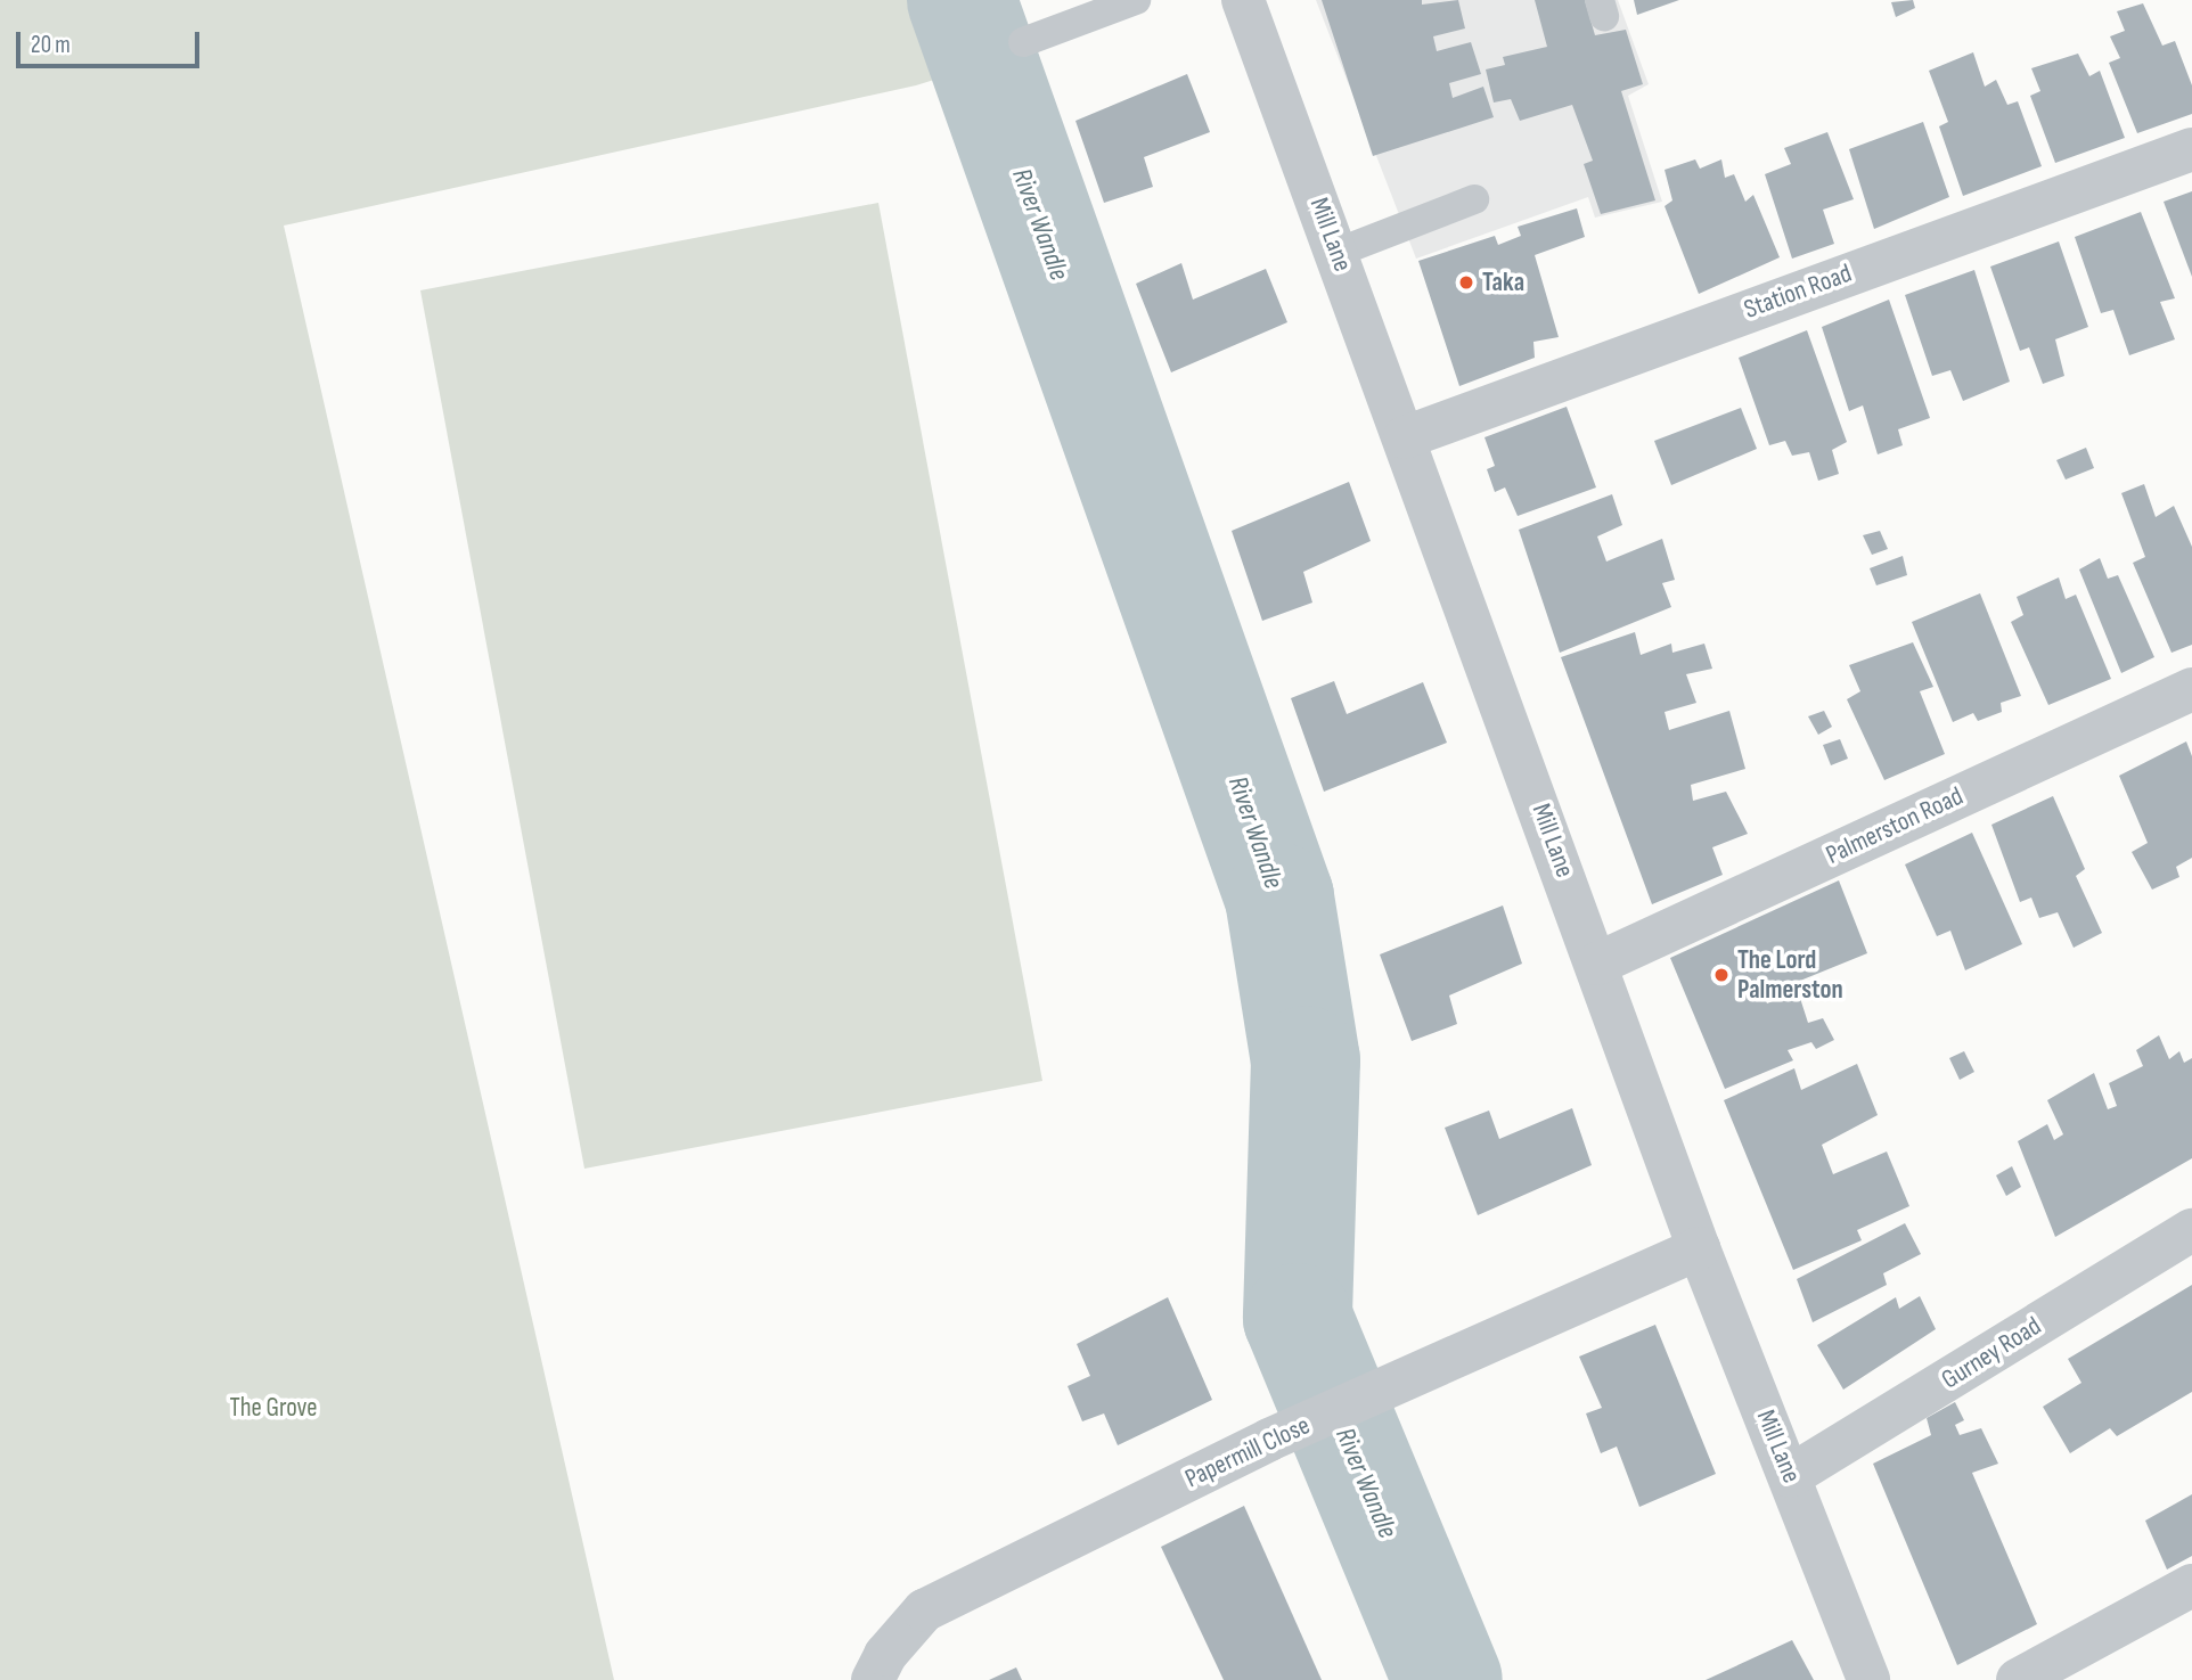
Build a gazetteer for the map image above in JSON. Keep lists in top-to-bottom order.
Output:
{
  "streets": {
    "street": [
      "Mill Lane",
      "Station Road",
      "Palmerston Road",
      "Gurney Road",
      "Papermill Close"
    ]
  },
  "crossings": [
    ["Mill Lane", "Station Road"],
    ["Mill Lane", "Palmerston Road"],
    ["Mill Lane", "Gurney Road"],
    ["Mill Lane", "Papermill Close"]
  ],
  "water": ["River Wandle"],
  "parks": ["The Grove"],
  "places": ["Taka", "The Lord Palmerston"],
  "scale_bar": "20 m"
}
